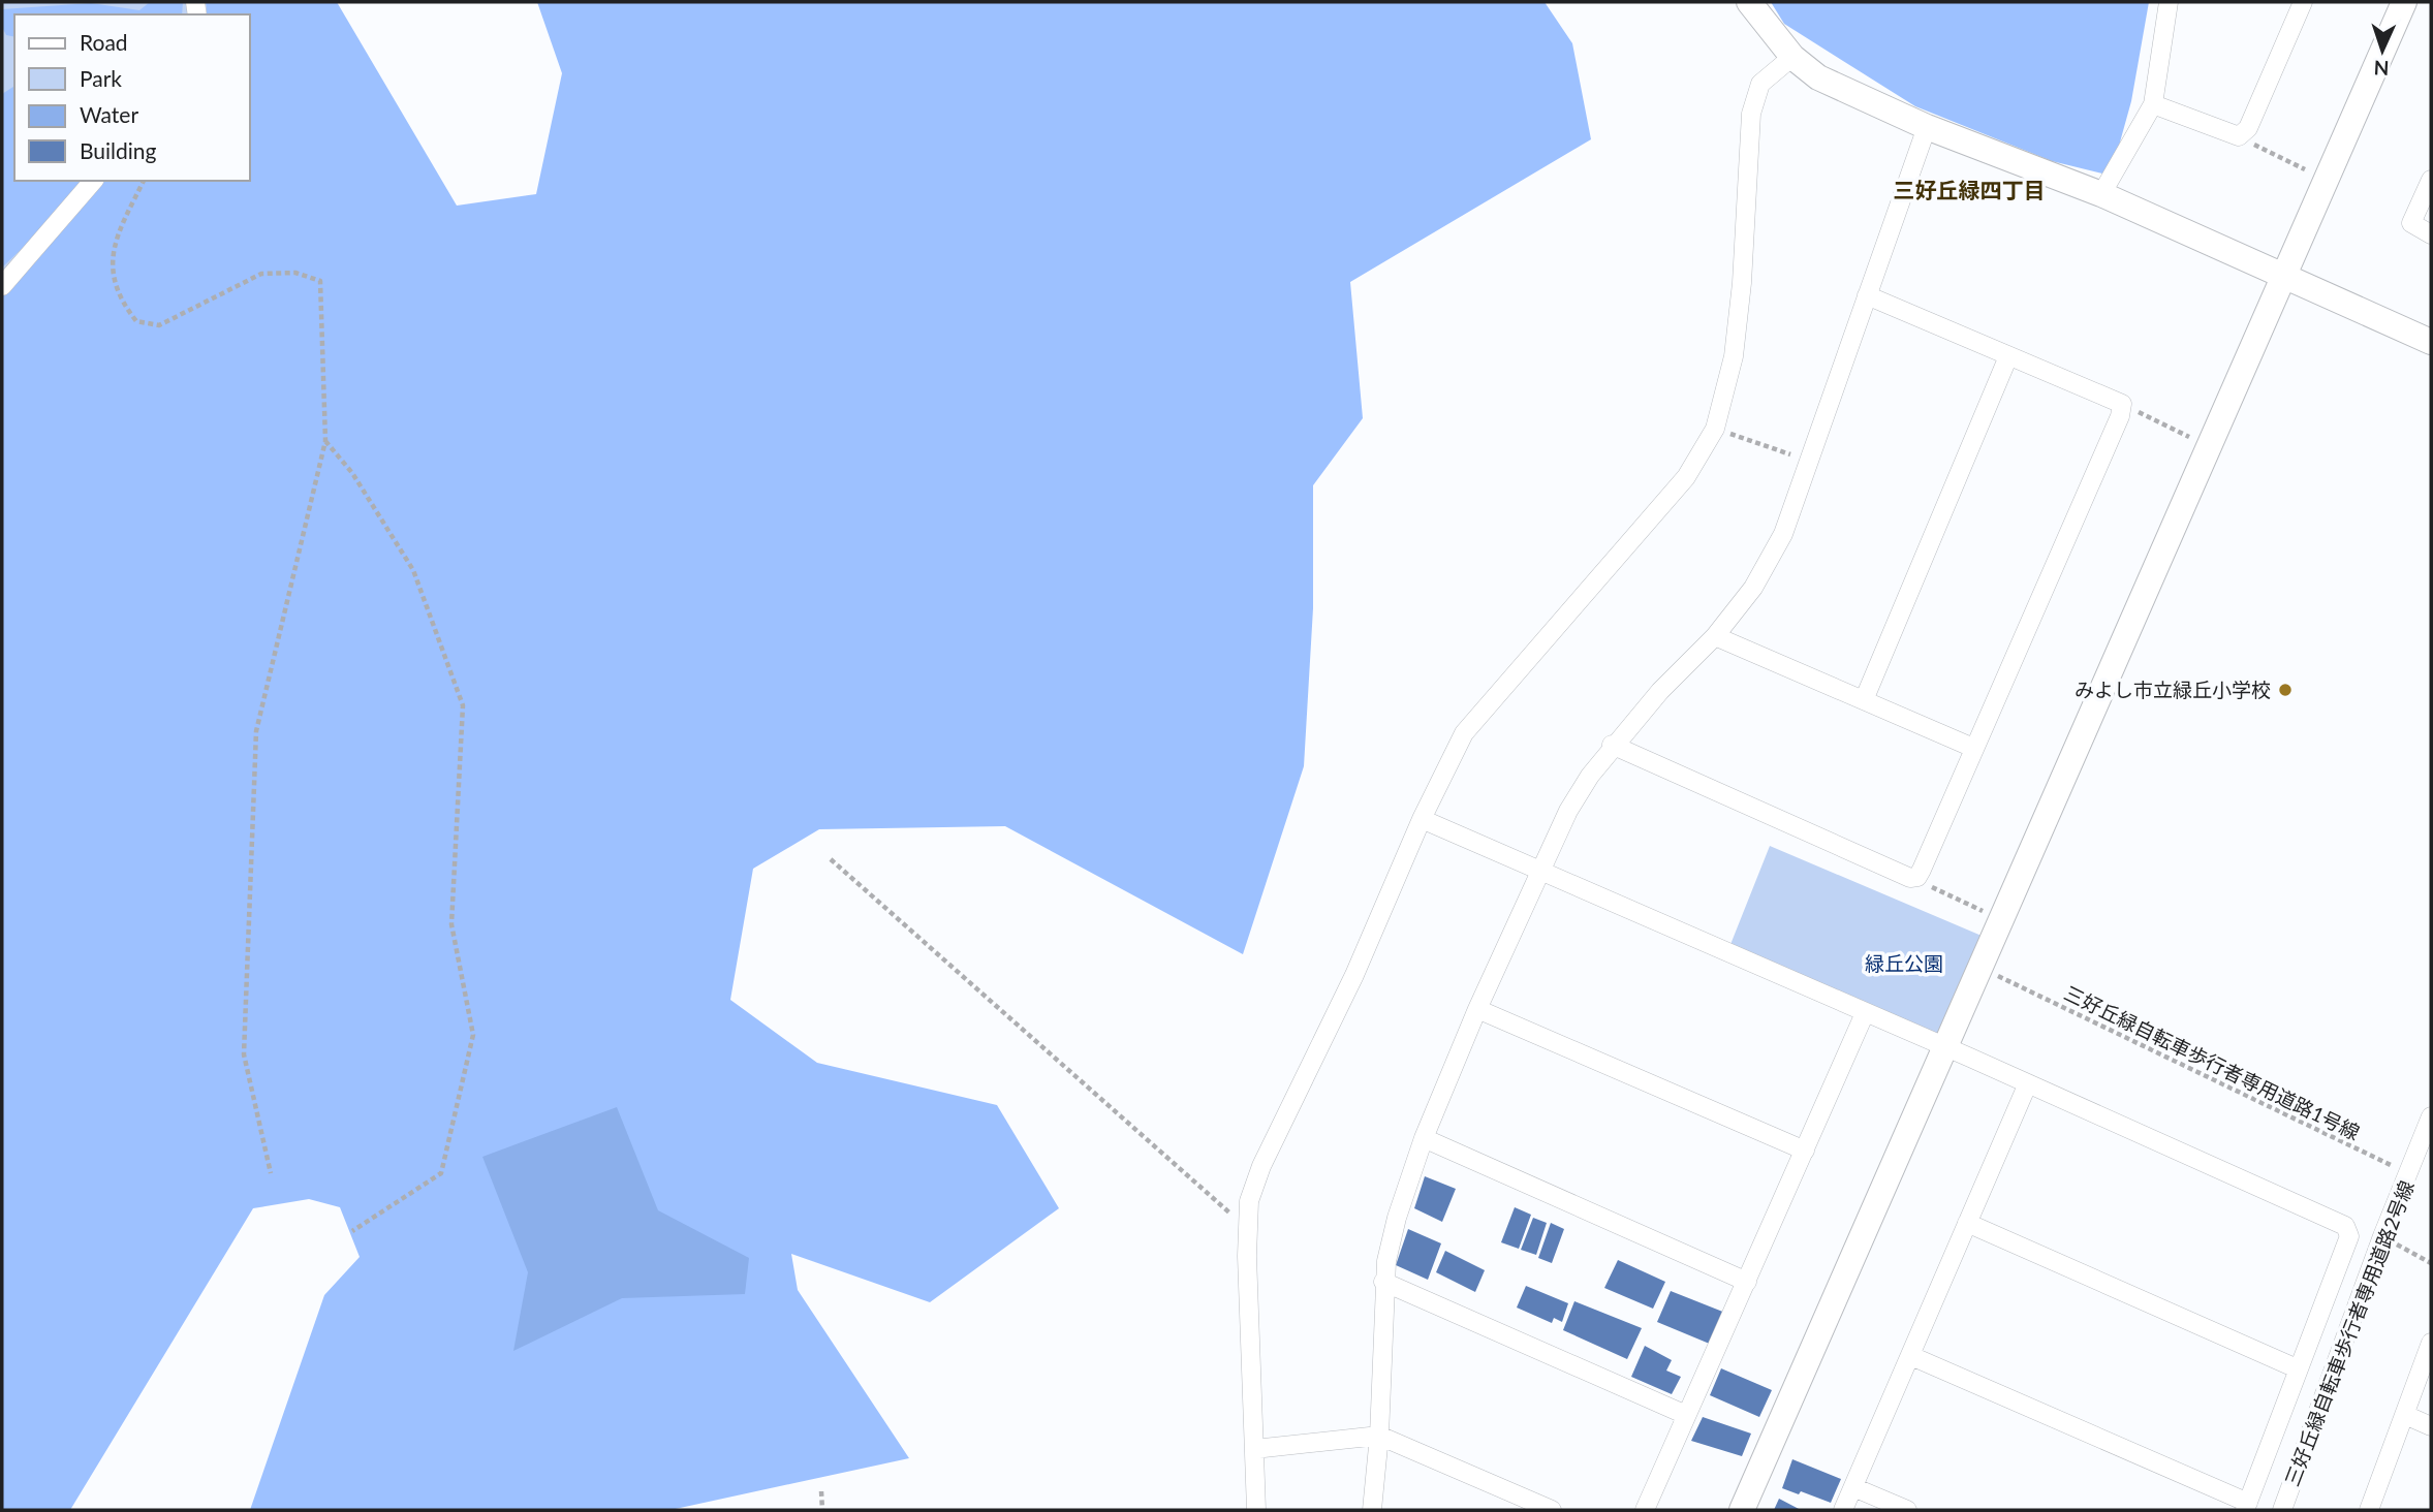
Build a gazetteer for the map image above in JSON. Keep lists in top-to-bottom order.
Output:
{
  "streets": {
    "street": ["三好丘緑自転車歩行者専用道路2号線"],
    "path": ["三好丘緑自転車歩行者専用道路1号線"]
  },
  "crossings": [
    ["三好丘緑自転車歩行者専用道路1号線", "三好丘緑自転車歩行者専用道路2号線"]
  ],
  "districts": ["三好丘緑四丁目"],
  "parks": ["緑丘公園"],
  "places": ["みよし市立緑丘小学校"],
  "legend": [
    "Road",
    "Park",
    "Water",
    "Building"
  ],
  "north": "bottom"
}
